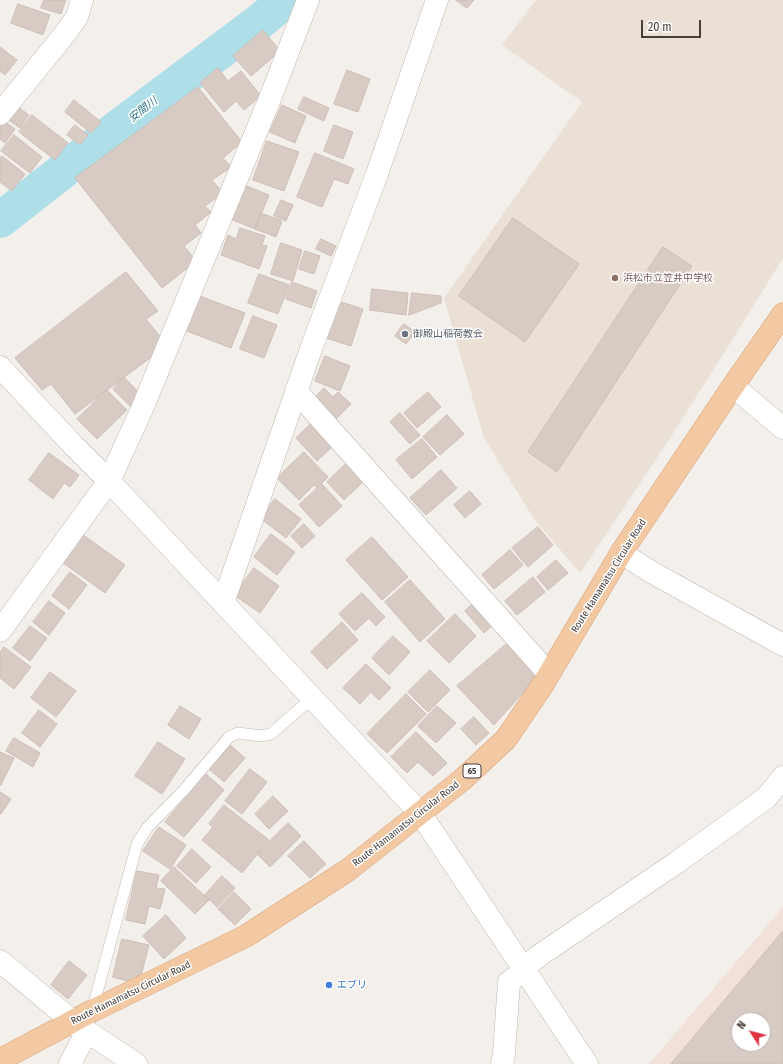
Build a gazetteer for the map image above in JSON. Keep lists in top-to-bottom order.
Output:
{
  "streets": {
    "main road": ["Route Hamamatsu Circular Road", "65"]
  },
  "water": ["安間川"],
  "places": ["浜松市立笠井中学校", "御殿山稲荷教会", "エブリ"],
  "scale_bar": "20 m",
  "north": "top left"
}
